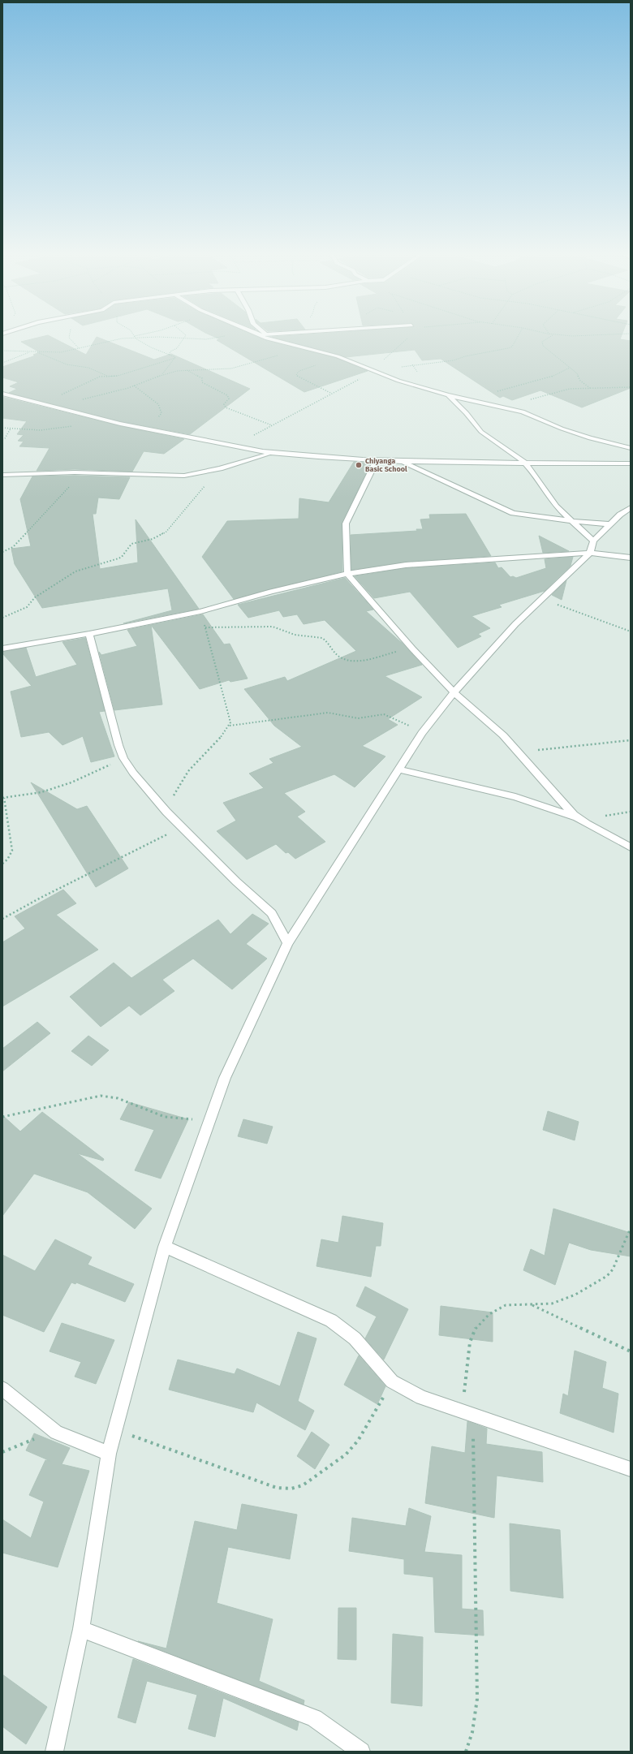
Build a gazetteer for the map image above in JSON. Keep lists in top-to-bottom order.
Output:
{
  "places": ["Chiyanga Basic School"]
}
